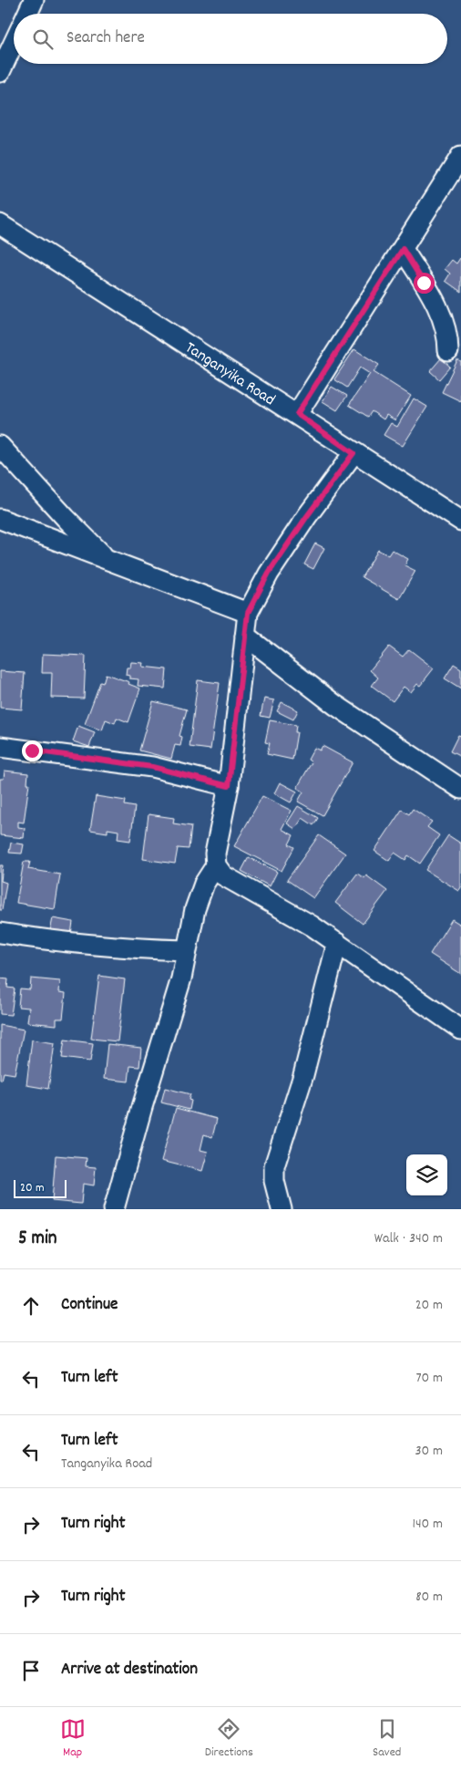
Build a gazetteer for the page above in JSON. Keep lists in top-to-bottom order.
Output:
{
  "streets": {
    "street": ["Tanganyika Road"]
  },
  "scale_bar": "20 m",
  "page": {
    "search": "Search here",
    "scale": "20 m",
    "heading": ["5 min", "Walk · 340 m"],
    "list": [
      ["Continue", "20 m"],
      ["Turn left", "70 m"],
      ["Turn left", "Tanganyika Road", "30 m"],
      ["Turn right", "140 m"],
      ["Turn right", "80 m"],
      "Arrive at destination"
    ],
    "nav": ["Map", "Directions", "Saved"]
  }
}
